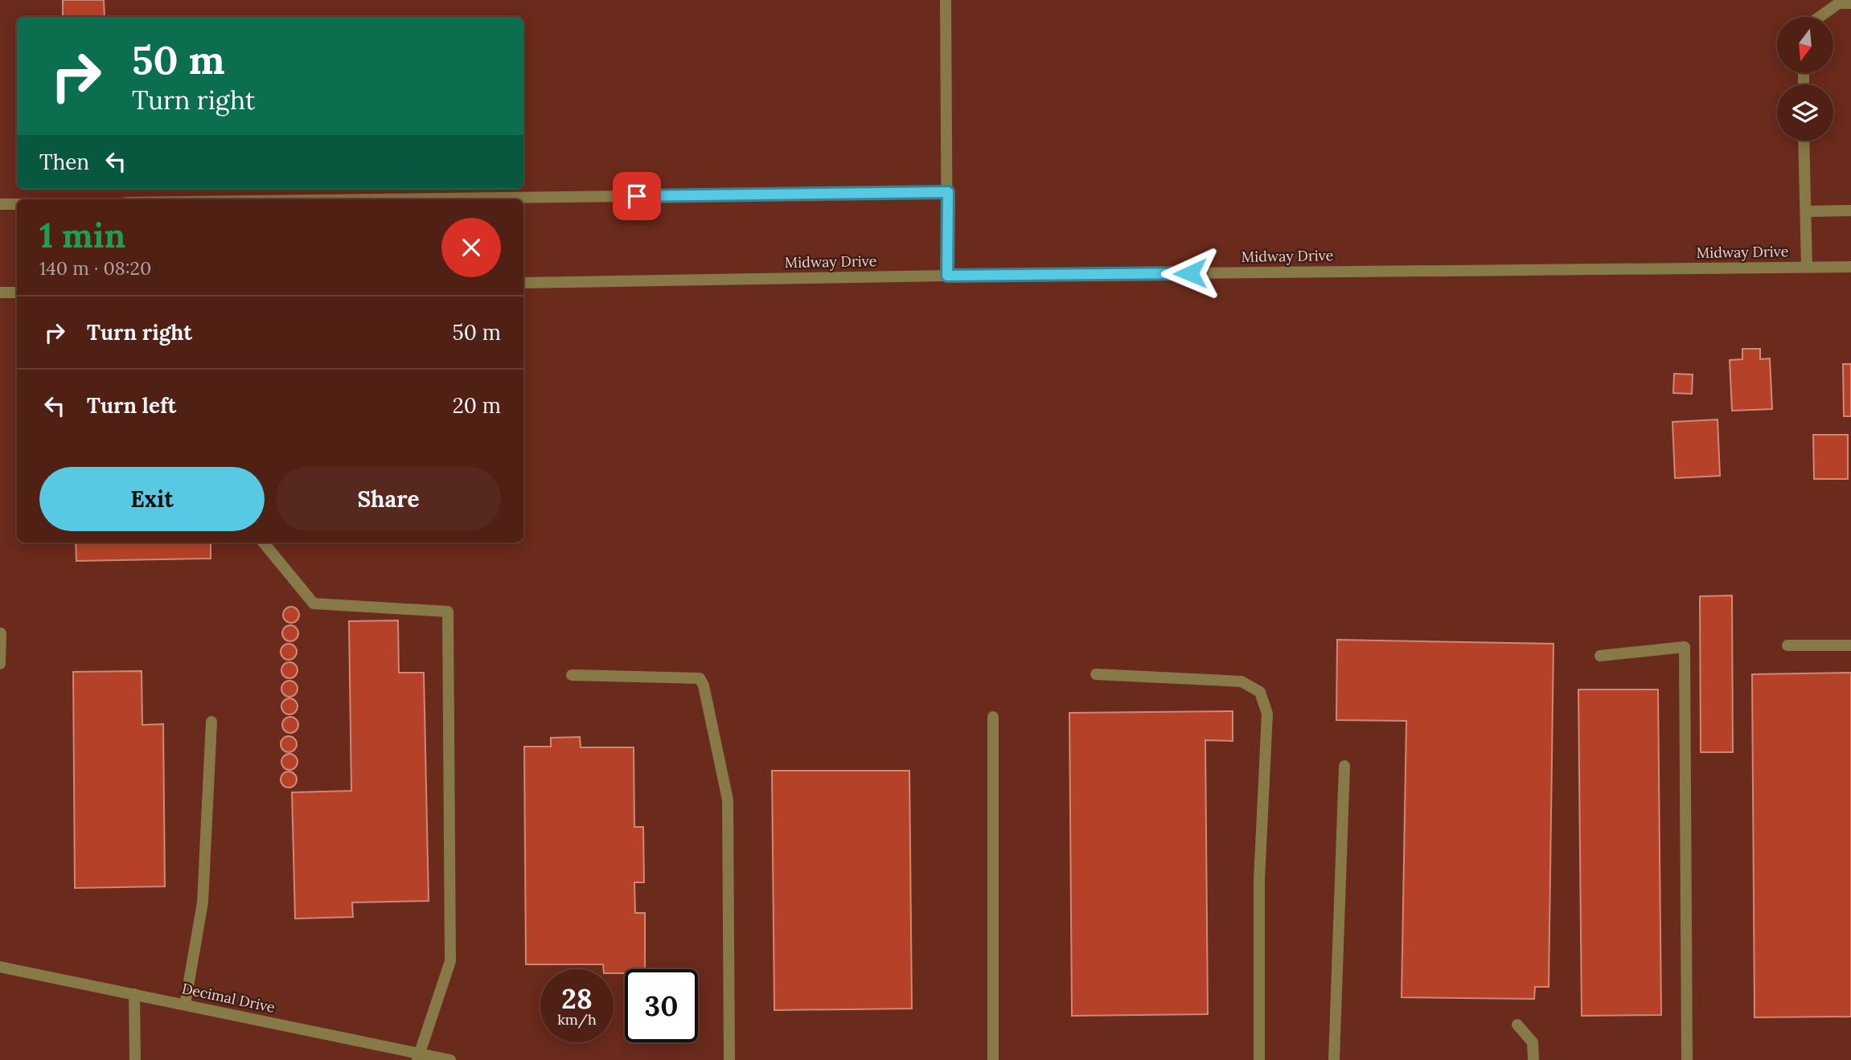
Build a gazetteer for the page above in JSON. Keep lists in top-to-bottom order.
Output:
{
  "streets": {
    "street": ["Midway Drive", "Decimal Drive"]
  },
  "north": "bottom",
  "page": {
    "turn": ["50 m", "Turn right"],
    "then": "Then",
    "heading": ["1 min", "140 m · 08:20"],
    "list": [
      {
        "name": "Turn right",
        "value": "50 m"
      },
      {
        "name": "Turn left",
        "value": "20 m"
      }
    ],
    "buttons": ["Exit", "Share"],
    "speed": "28 km/h",
    "limit": "30"
  }
}
